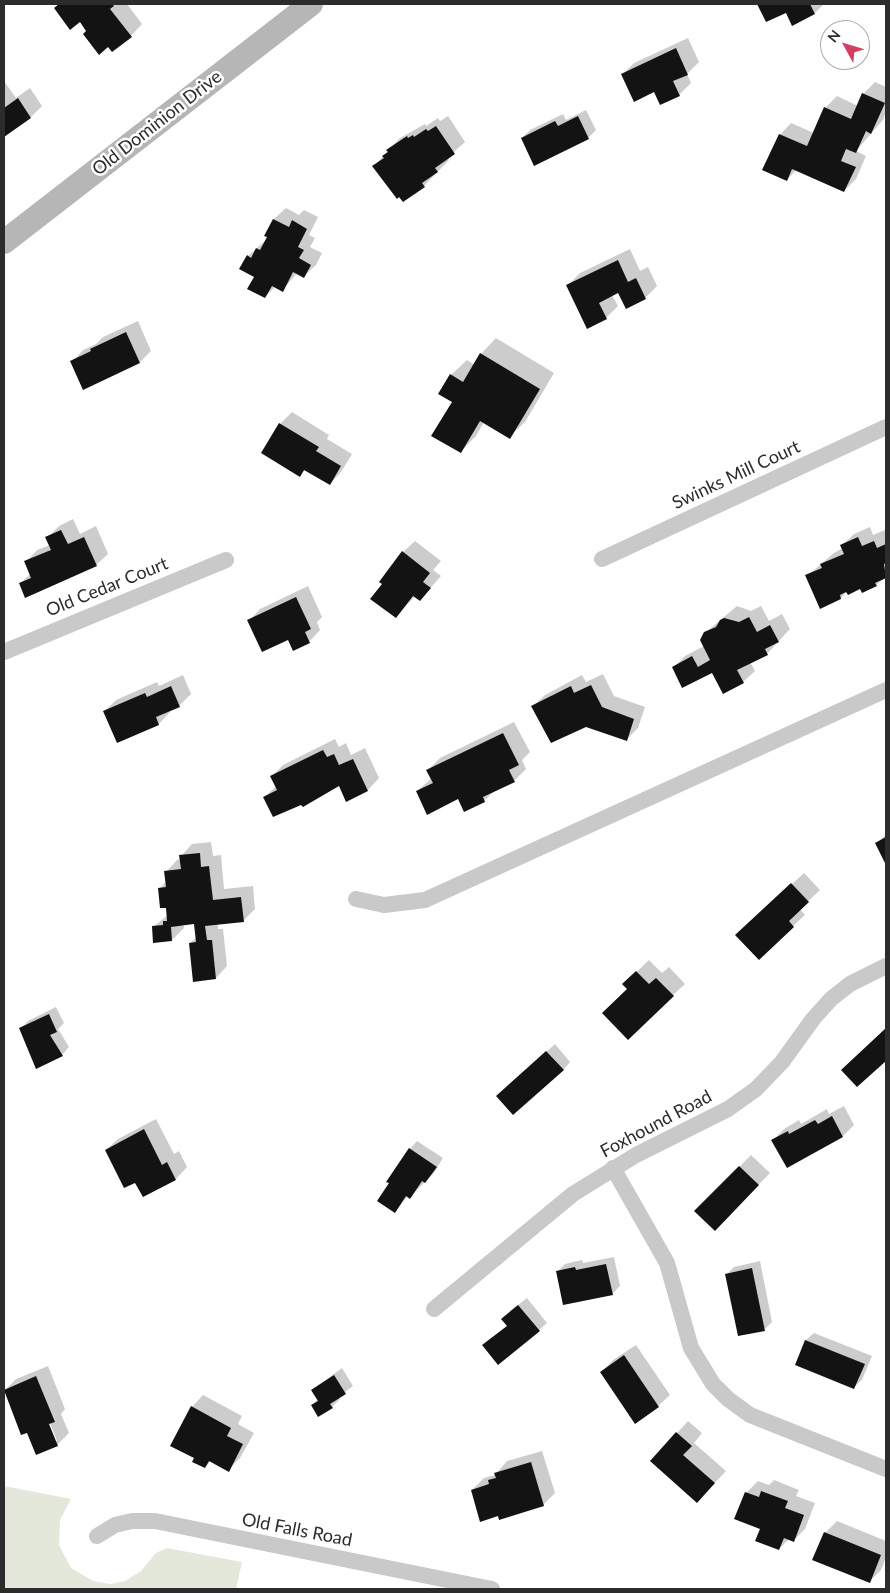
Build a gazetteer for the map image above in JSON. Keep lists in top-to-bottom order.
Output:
{
  "streets": {
    "main road": ["Old Dominion Drive"],
    "street": [
      "Swinks Mill Court",
      "Old Cedar Court",
      "Foxhound Road",
      "Old Falls Road"
    ]
  },
  "north": "top left"
}
